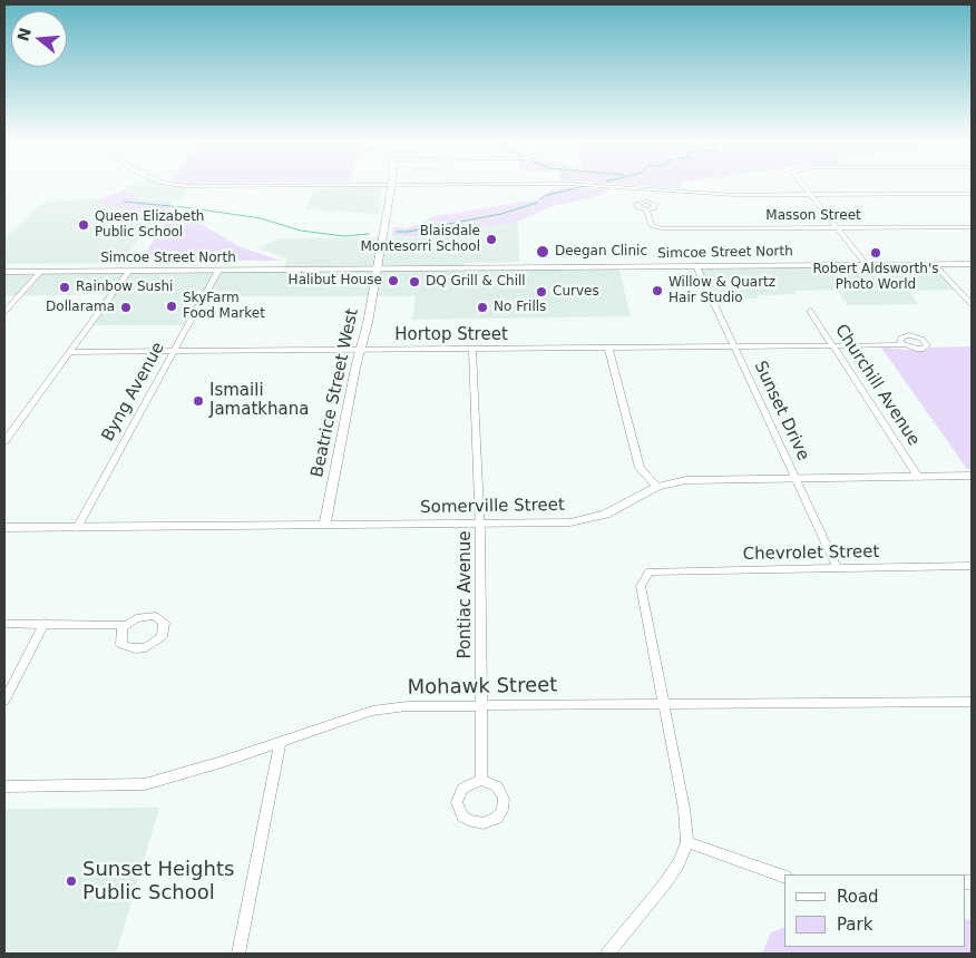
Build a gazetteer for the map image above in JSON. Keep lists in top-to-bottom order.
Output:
{
  "streets": {
    "main road": ["Simcoe Street North"],
    "street": [
      "Masson Street",
      "Hortop Street",
      "Churchill Avenue",
      "Byng Avenue",
      "Beatrice Street West",
      "Sunset Drive",
      "Somerville Street",
      "Chevrolet Street",
      "Pontiac Avenue",
      "Mohawk Street"
    ]
  },
  "crossings": [
    ["Simcoe Street North", "Byng Avenue"],
    ["Simcoe Street North", "Beatrice Street West"],
    ["Simcoe Street North", "Sunset Drive"],
    ["Hortop Street", "Churchill Avenue"],
    ["Hortop Street", "Byng Avenue"],
    ["Hortop Street", "Beatrice Street West"],
    ["Hortop Street", "Sunset Drive"],
    ["Hortop Street", "Pontiac Avenue"],
    ["Churchill Avenue", "Somerville Street"],
    ["Byng Avenue", "Somerville Street"],
    ["Beatrice Street West", "Somerville Street"],
    ["Sunset Drive", "Somerville Street"],
    ["Sunset Drive", "Chevrolet Street"],
    ["Somerville Street", "Pontiac Avenue"],
    ["Chevrolet Street", "Mohawk Street"],
    ["Pontiac Avenue", "Mohawk Street"]
  ],
  "places": [
    "Queen Elizabeth Public School",
    "Blaisdale Montesorri School",
    "Deegan Clinic",
    "Robert Aldsworth's Photo World",
    "Halibut House",
    "DQ Grill & Chill",
    "Rainbow Sushi",
    "Willow & Quartz Hair Studio",
    "Curves",
    "SkyFarm Food Market",
    "Dollarama",
    "No Frills",
    "Ismaili Jamatkhana",
    "Sunset Heights Public School"
  ],
  "legend": ["Road", "Park"],
  "north": "left"
}
